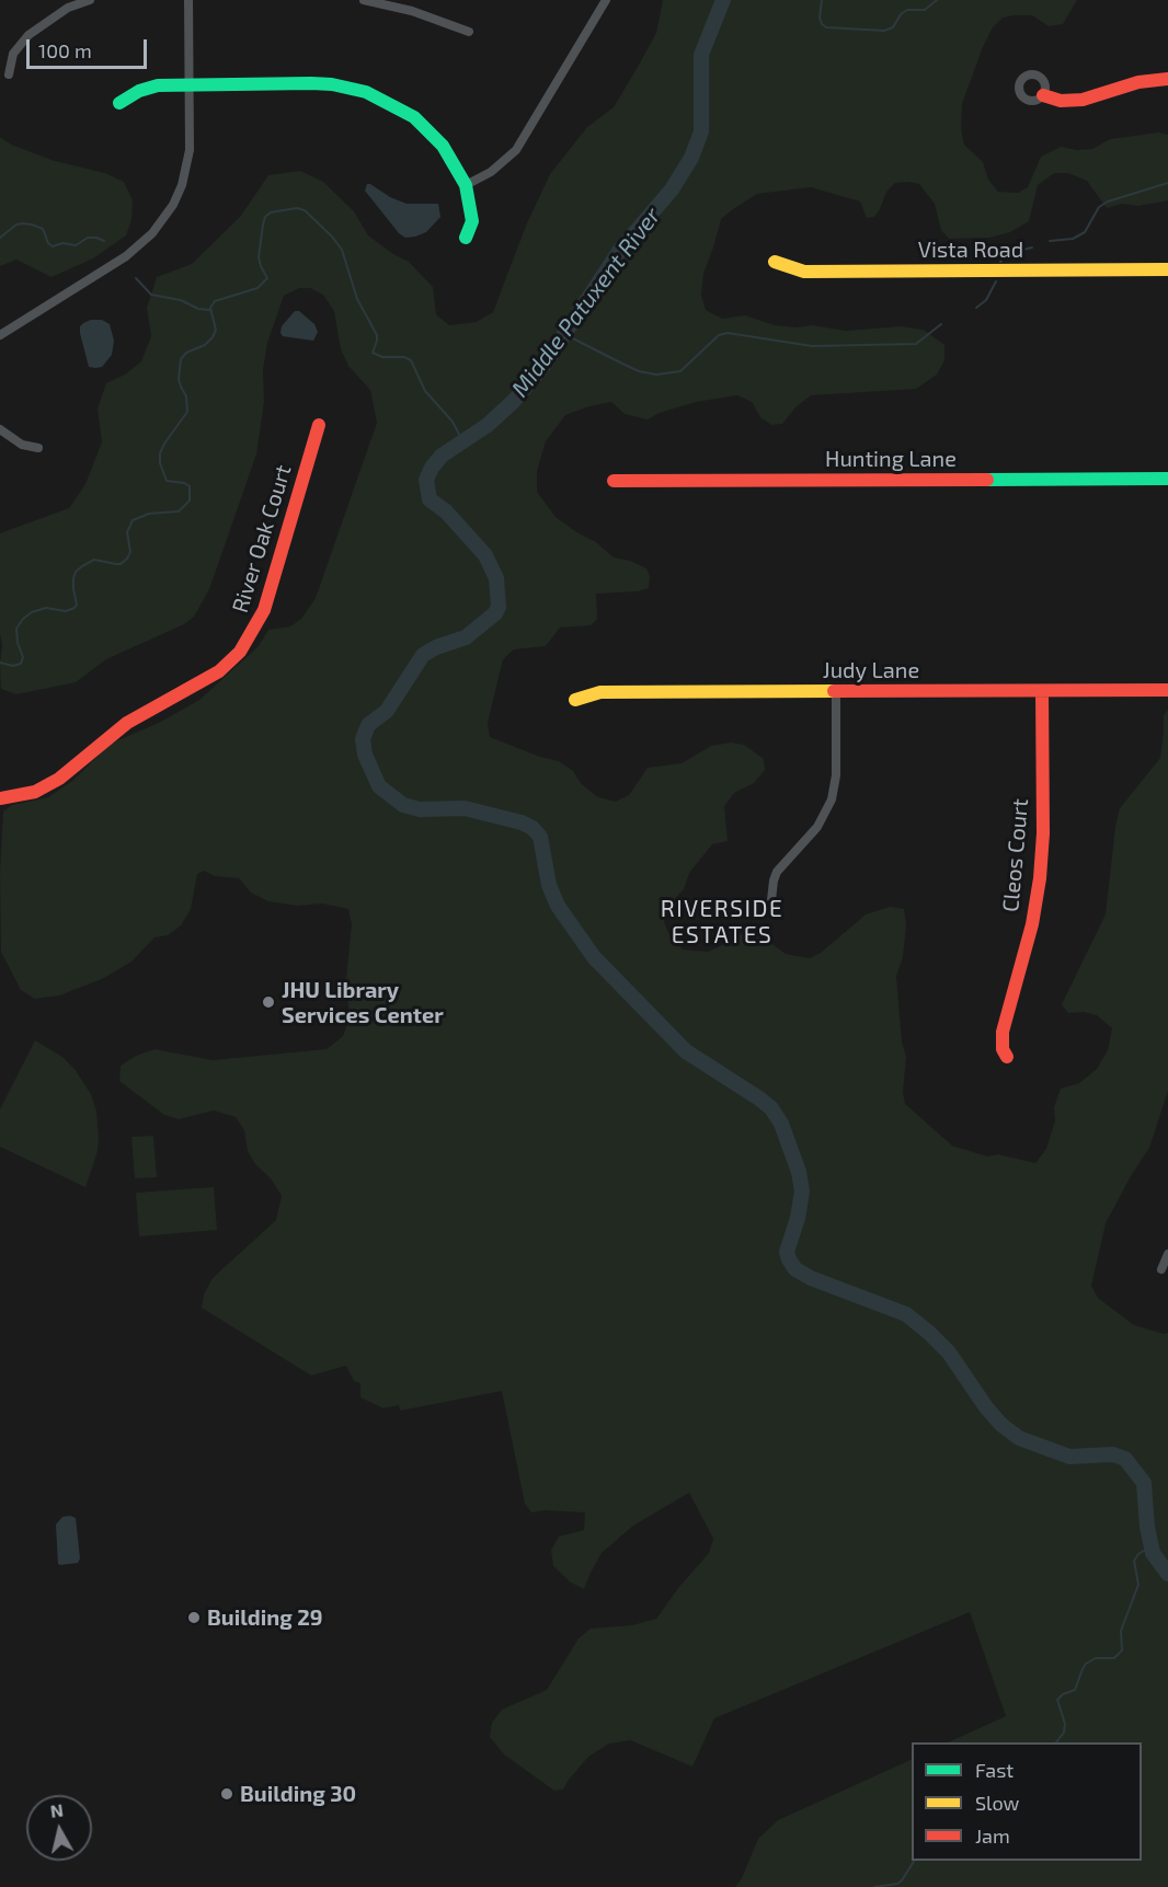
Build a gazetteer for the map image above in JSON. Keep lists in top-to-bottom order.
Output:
{
  "streets": {
    "street": [
      "Vista Road",
      "Hunting Lane",
      "River Oak Court",
      "Judy Lane",
      "Cleos Court"
    ]
  },
  "crossings": [
    ["Judy Lane", "Cleos Court"]
  ],
  "districts": ["RIVERSIDE ESTATES"],
  "water": ["Middle Patuxent River"],
  "places": ["JHU Library Services Center", "Building 29", "Building 30"],
  "legend": ["Fast", "Slow", "Jam"],
  "scale_bar": "100 m",
  "north": "top"
}
